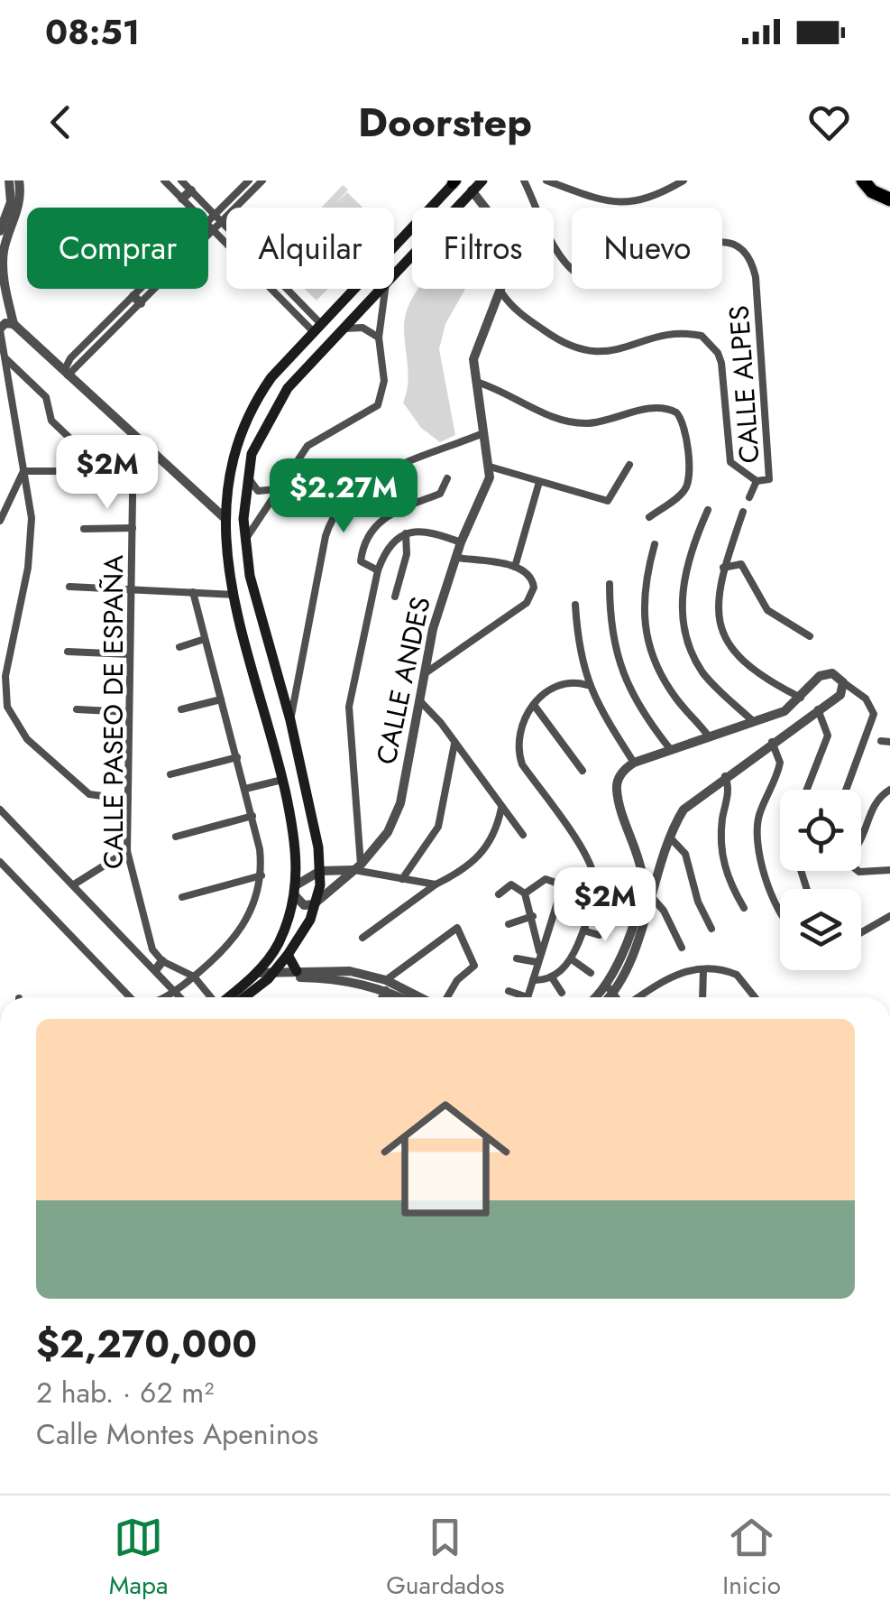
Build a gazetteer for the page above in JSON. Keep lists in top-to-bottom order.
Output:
{
  "streets": {
    "street": ["CALLE ALPES", "CALLE ANDES", "CALLE PASEO DE ESPAÑA"]
  },
  "crossings": [
    ["CALLE ALPES", "CALLE ANDES"]
  ],
  "page": {
    "status": "08:51",
    "header": "Doorstep",
    "chip": [
      "Comprar",
      "Alquilar",
      "Filtros",
      "Nuevo"
    ],
    "price": ["$2M", "$2.27M", "$2M"],
    "list": [
      {
        "name": "$2,270,000",
        "note": "2 hab. · 62 m² · Calle Montes Apeninos"
      }
    ],
    "tabs": ["Mapa", "Guardados", "Inicio"]
  }
}
